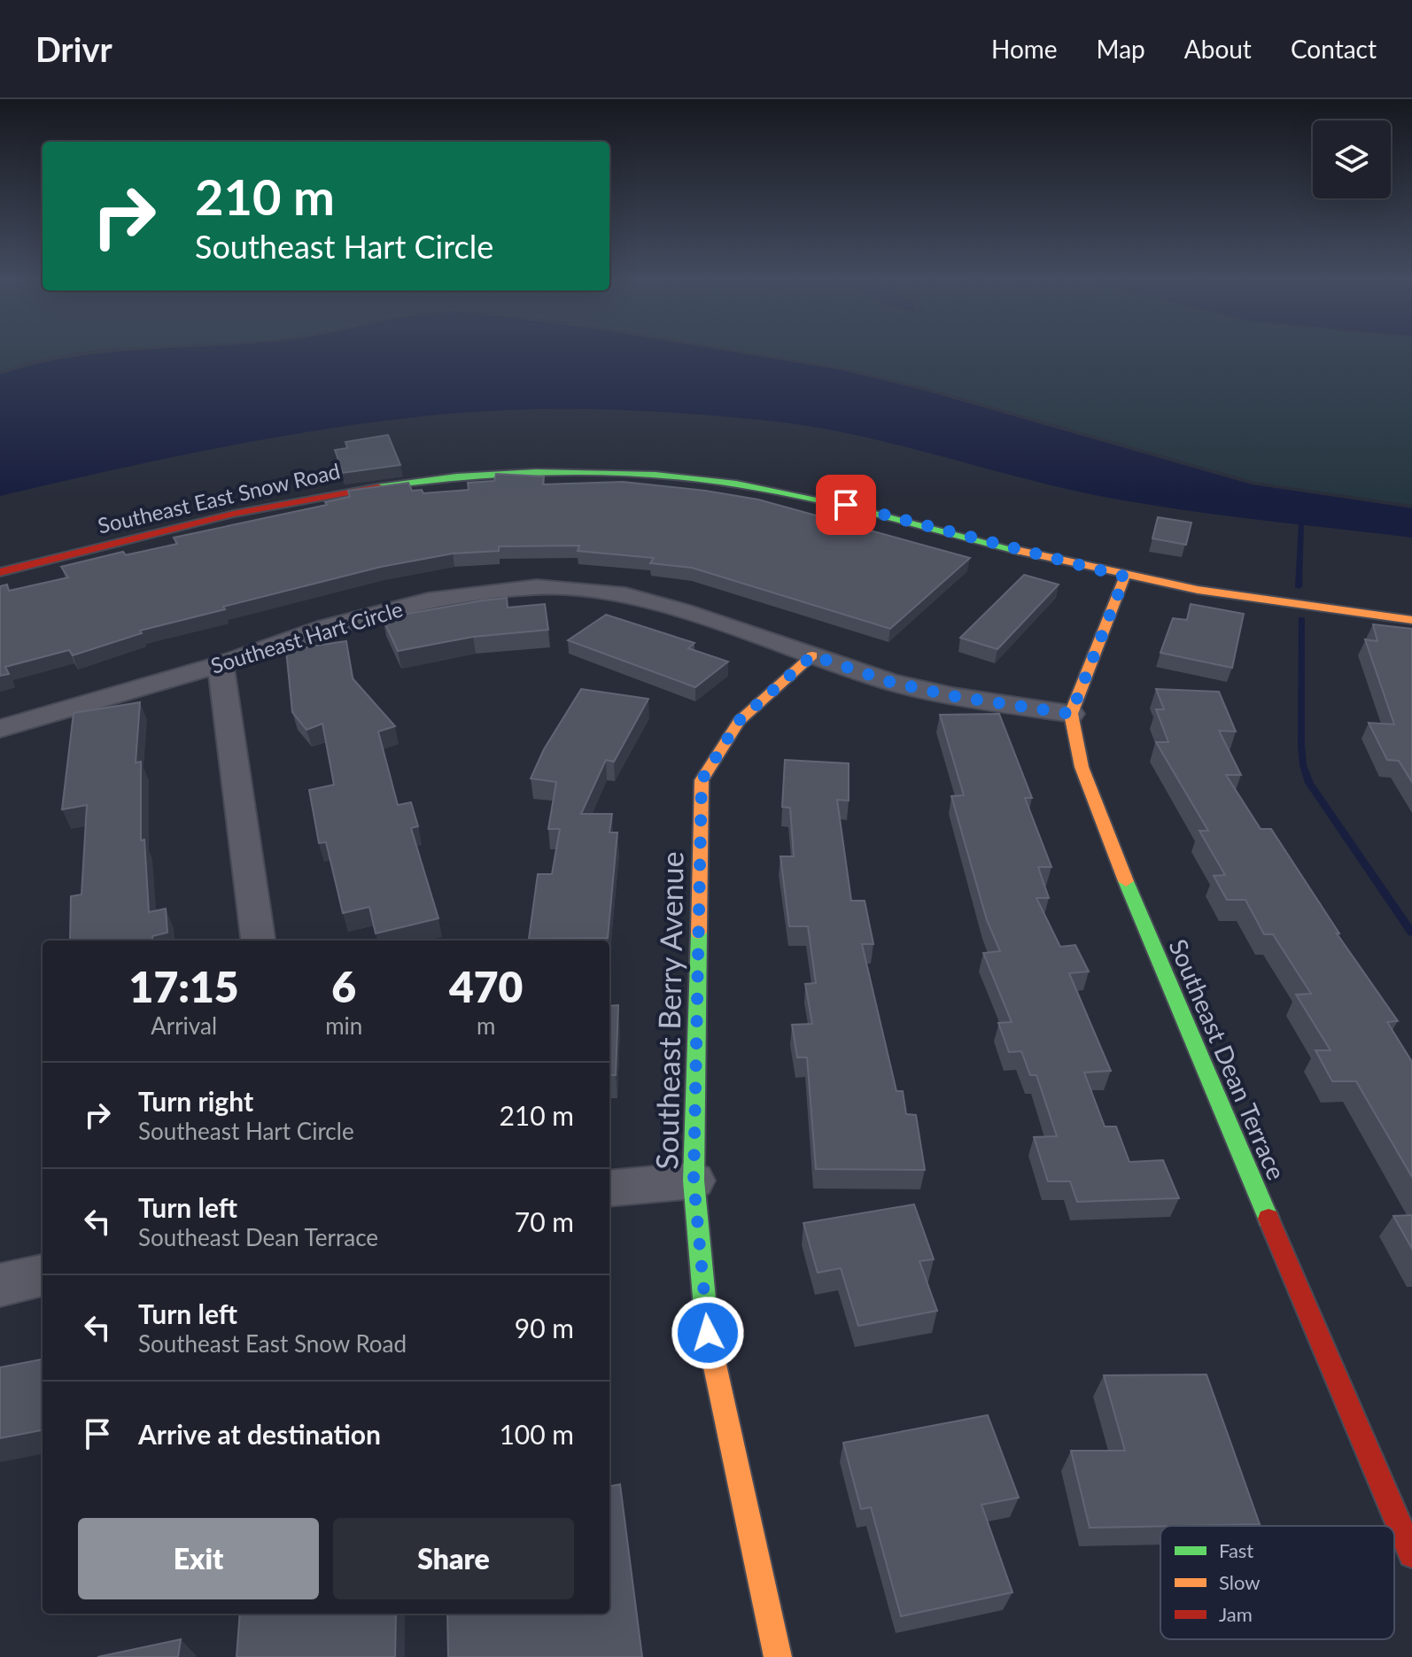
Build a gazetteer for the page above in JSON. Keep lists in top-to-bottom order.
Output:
{
  "streets": {
    "street": [
      "Southeast East Snow Road",
      "Southeast Hart Circle",
      "Southeast Berry Avenue",
      "Southeast Dean Terrace"
    ]
  },
  "crossings": [
    ["Southeast Hart Circle", "Southeast Berry Avenue"],
    ["Southeast Hart Circle", "Southeast Dean Terrace"]
  ],
  "legend": ["Fast", "Slow", "Jam"],
  "page": {
    "header": "Drivr",
    "nav": [
      "Home",
      "Map",
      "About",
      "Contact"
    ],
    "turn": ["210 m", "Southeast Hart Circle"],
    "eta": [
      "17:15",
      "Arrival",
      "6",
      "min",
      "470",
      "m"
    ],
    "list": [
      {
        "name": "Turn right",
        "note": "Southeast Hart Circle",
        "value": "210 m"
      },
      {
        "name": "Turn left",
        "note": "Southeast Dean Terrace",
        "value": "70 m"
      },
      {
        "name": "Turn left",
        "note": "Southeast East Snow Road",
        "value": "90 m"
      },
      {
        "name": "Arrive at destination",
        "value": "100 m"
      }
    ],
    "buttons": ["Exit", "Share"]
  }
}
